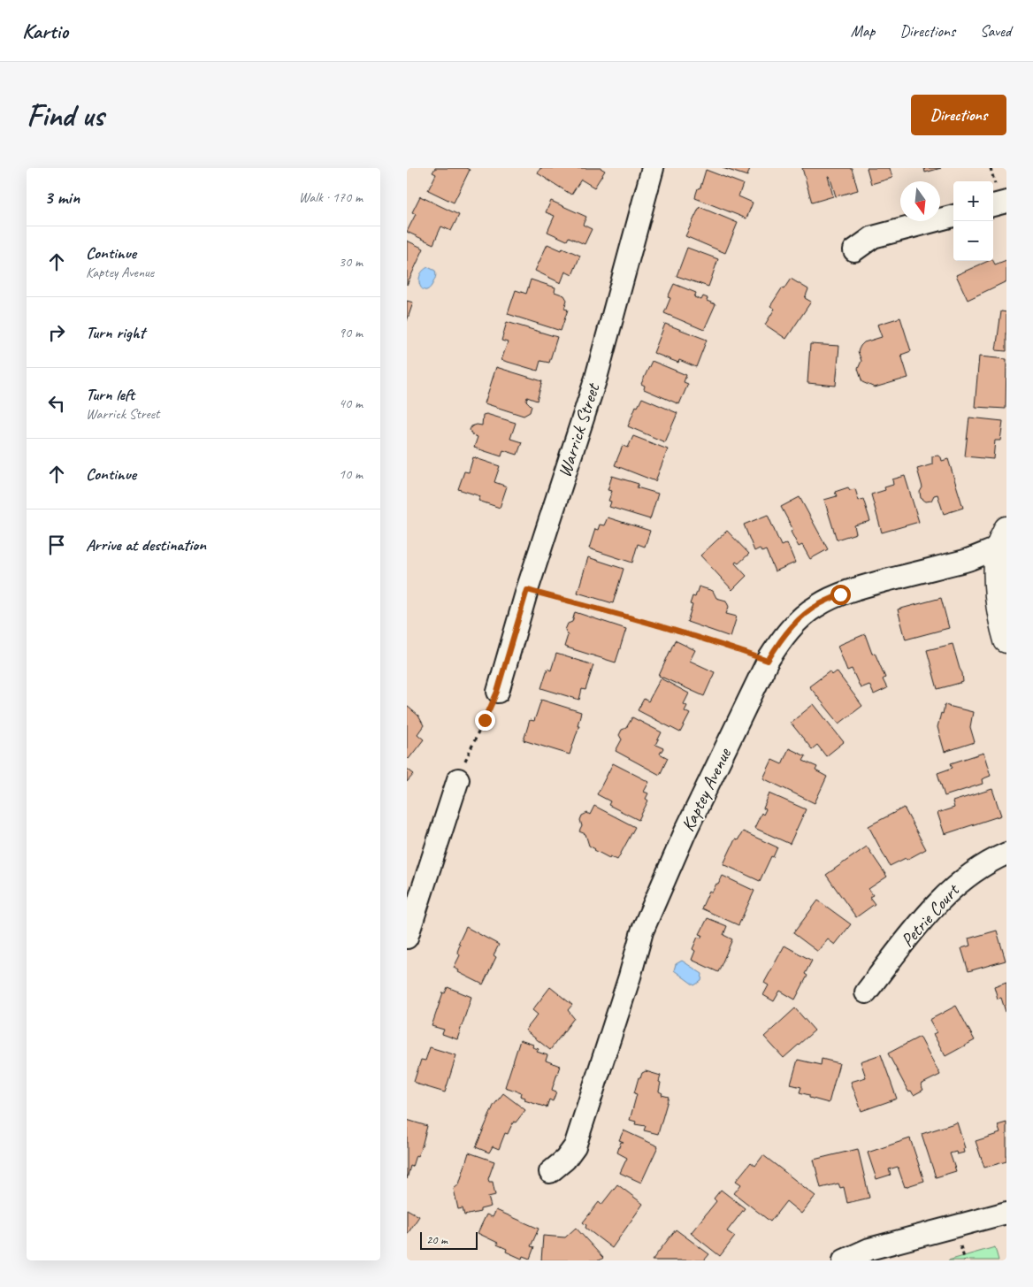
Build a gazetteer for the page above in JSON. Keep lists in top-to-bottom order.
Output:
{
  "streets": {
    "street": ["Warrick Street", "Kaptey Avenue", "Petrie Court"]
  },
  "scale_bar": "20 m",
  "north": "bottom",
  "page": {
    "header": "Kartio",
    "nav": ["Map", "Directions", "Saved"],
    "buttons": "Directions",
    "title": "Find us",
    "heading": ["3 min", "Walk · 170 m"],
    "map_buttons": ["+", "−"],
    "list": [
      ["Continue", "Kaptey Avenue", "30 m"],
      ["Turn right", "90 m"],
      ["Turn left", "Warrick Street", "40 m"],
      ["Continue", "10 m"],
      "Arrive at destination"
    ],
    "scale": "20 m"
  }
}
